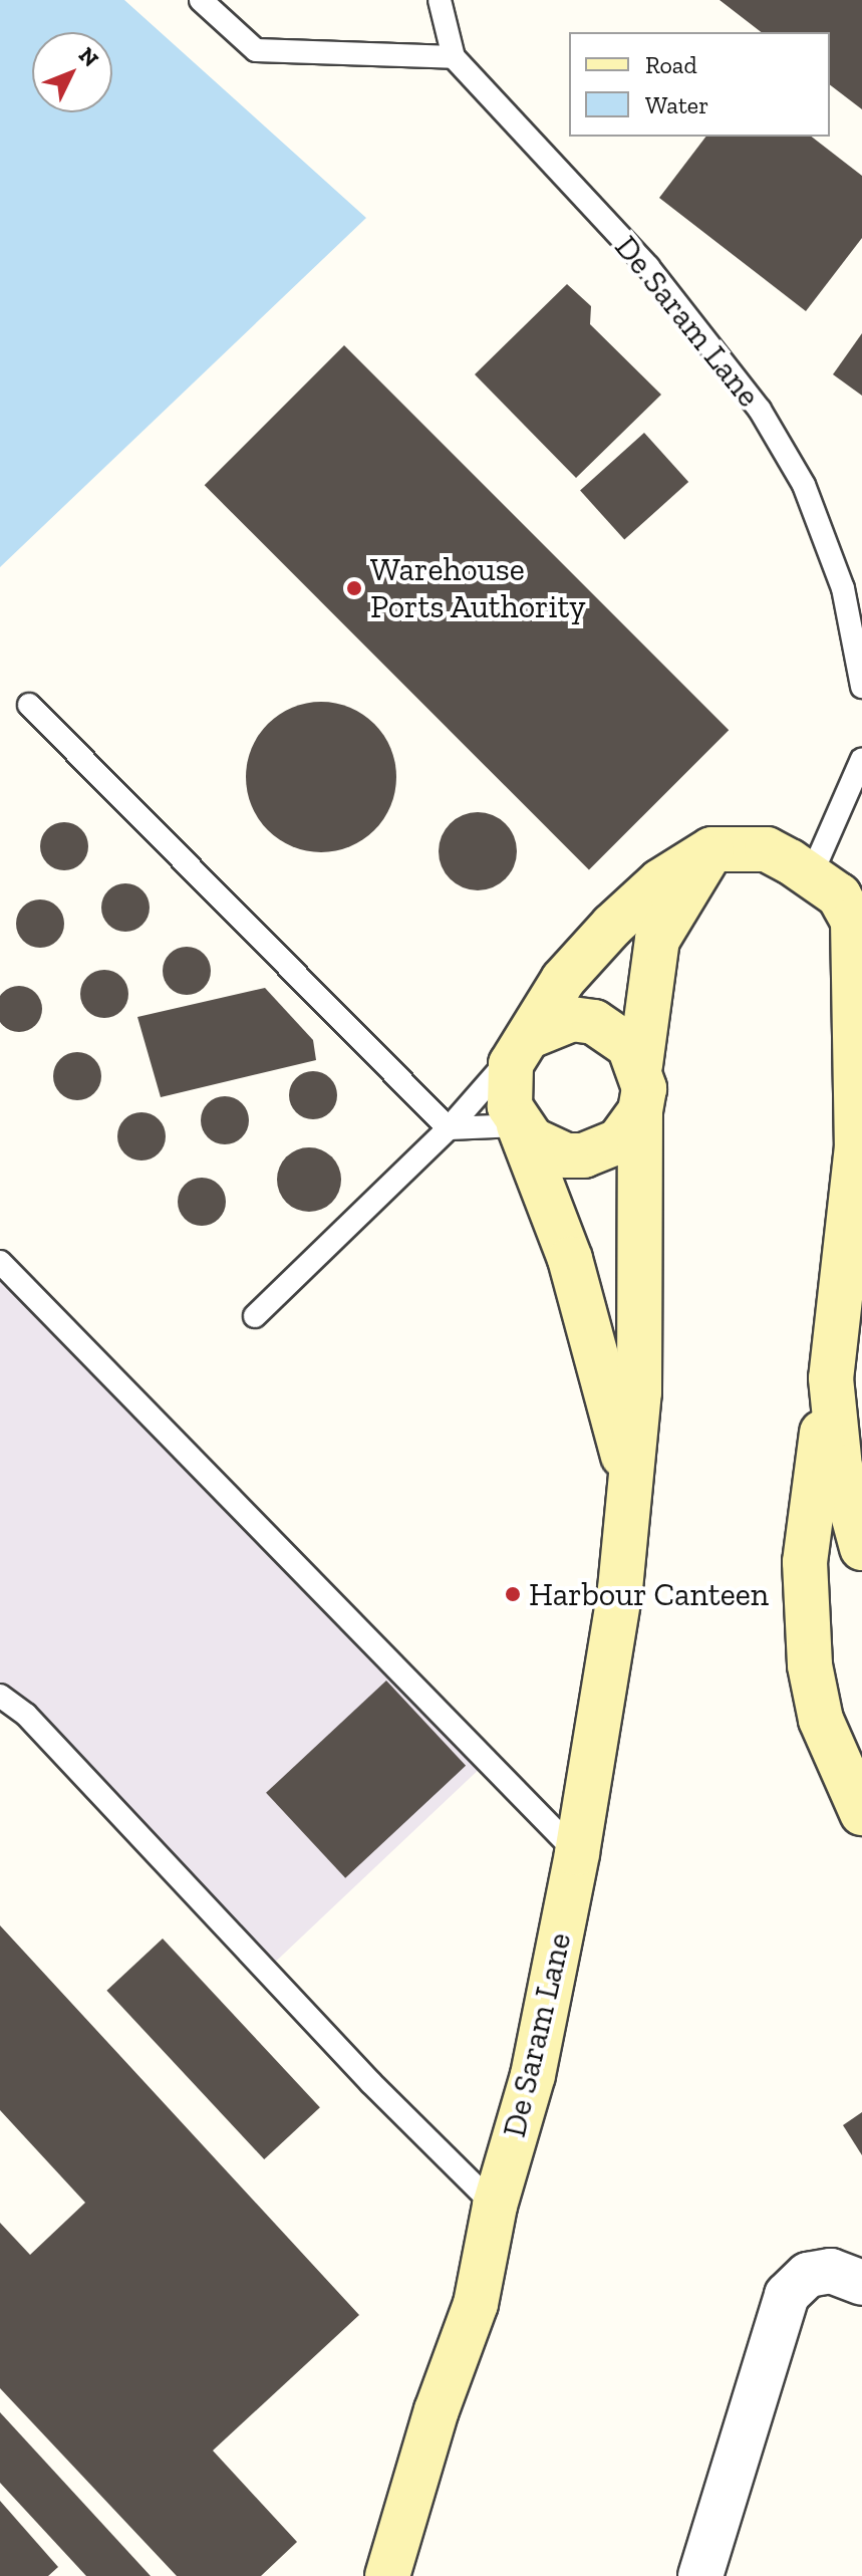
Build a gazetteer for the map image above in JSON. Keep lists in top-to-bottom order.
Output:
{
  "streets": {
    "street": ["De Saram Lane"]
  },
  "places": ["Warehouse Ports Authority", "Harbour Canteen"],
  "legend": ["Road", "Water"],
  "north": "top right"
}
